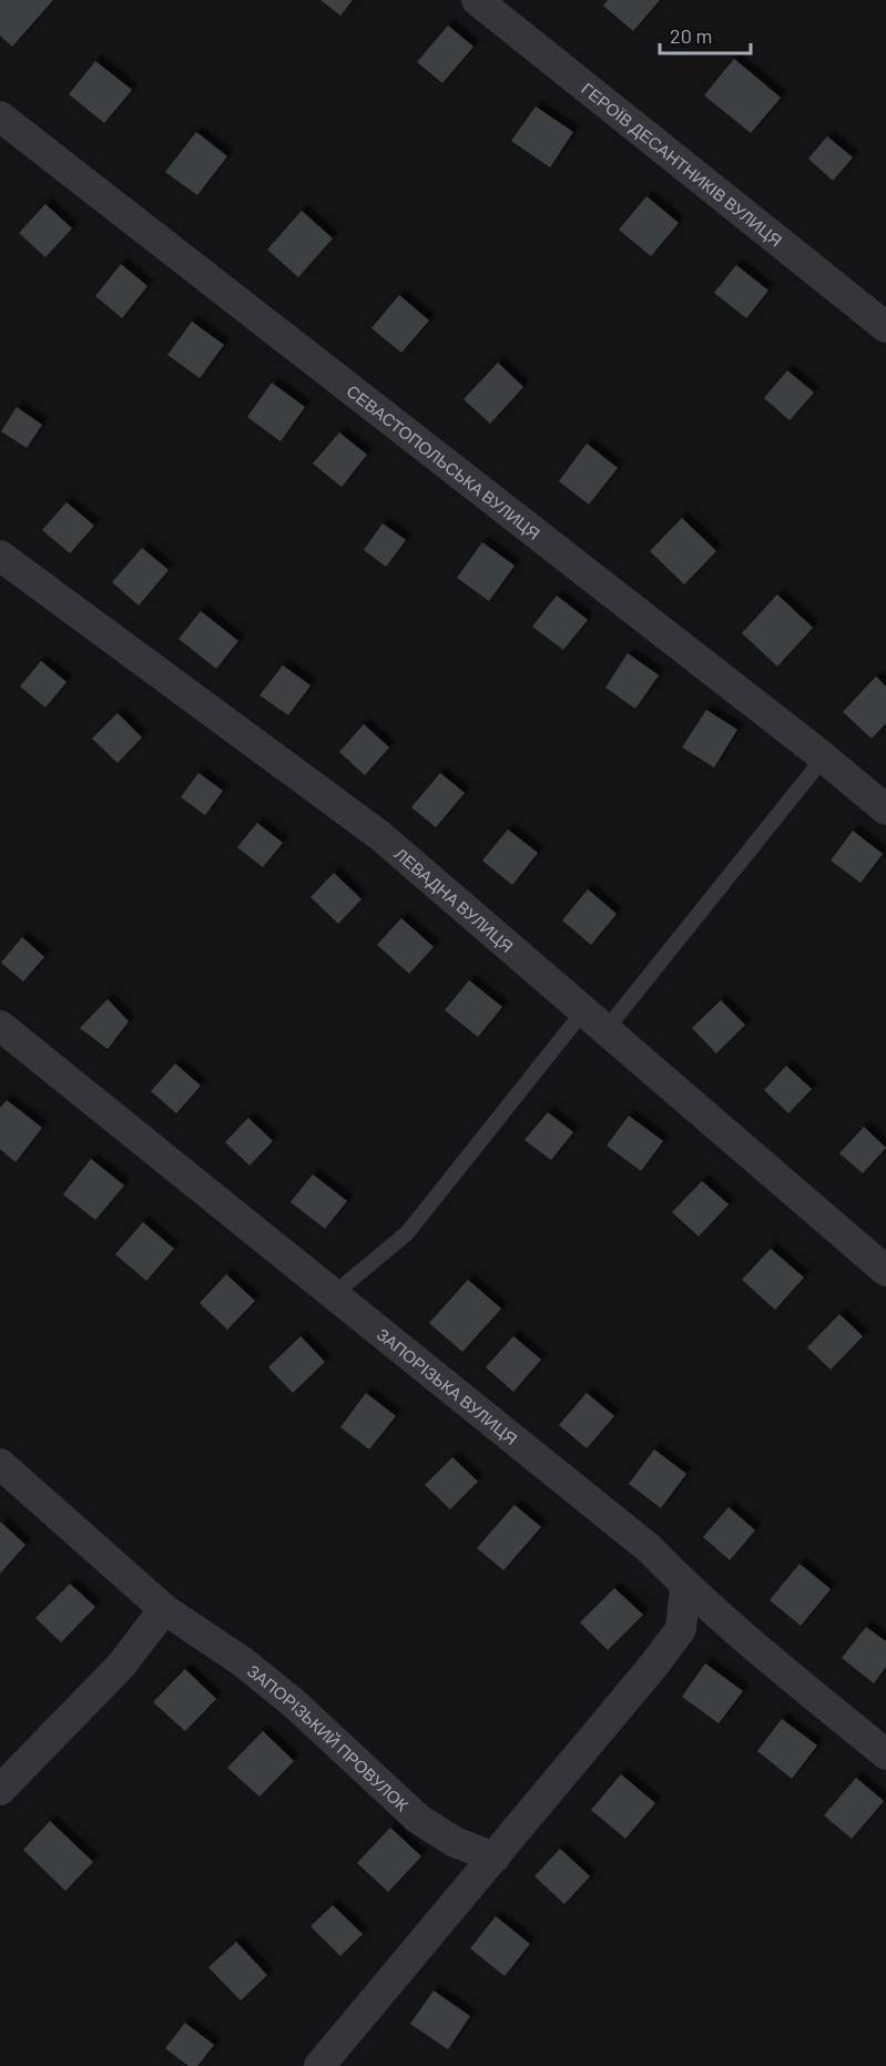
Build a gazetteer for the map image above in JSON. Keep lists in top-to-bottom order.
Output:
{
  "streets": {
    "street": [
      "ГЕРОЇВ ДЕСАНТНИКІВ ВУЛИЦЯ",
      "СЕВАСТОПОЛЬСЬКА ВУЛИЦЯ",
      "ЛЕВАДНА ВУЛИЦЯ",
      "ЗАПОРІЗЬКА ВУЛИЦЯ",
      "ЗАПОРІЗЬКИЙ ПРОВУЛОК"
    ]
  },
  "scale_bar": "20 m"
}
